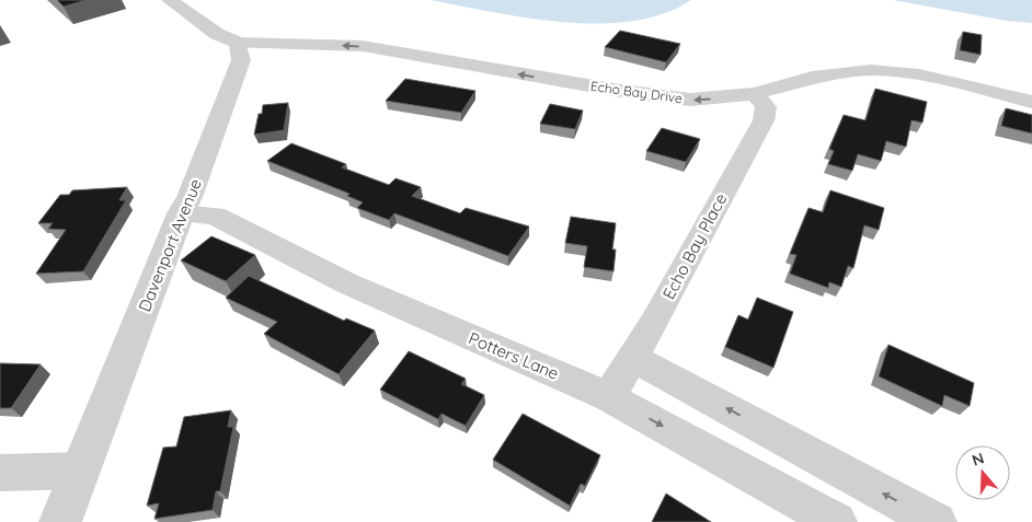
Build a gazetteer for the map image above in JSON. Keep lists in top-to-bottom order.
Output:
{
  "streets": {
    "street": [
      "Echo Bay Drive",
      "Davenport Avenue",
      "Echo Bay Place",
      "Potters Lane"
    ]
  },
  "crossings": [
    ["Echo Bay Drive", "Davenport Avenue"],
    ["Echo Bay Drive", "Echo Bay Place"],
    ["Davenport Avenue", "Potters Lane"],
    ["Echo Bay Place", "Potters Lane"]
  ],
  "one_way": ["Echo Bay Drive"],
  "north": "top"
}
